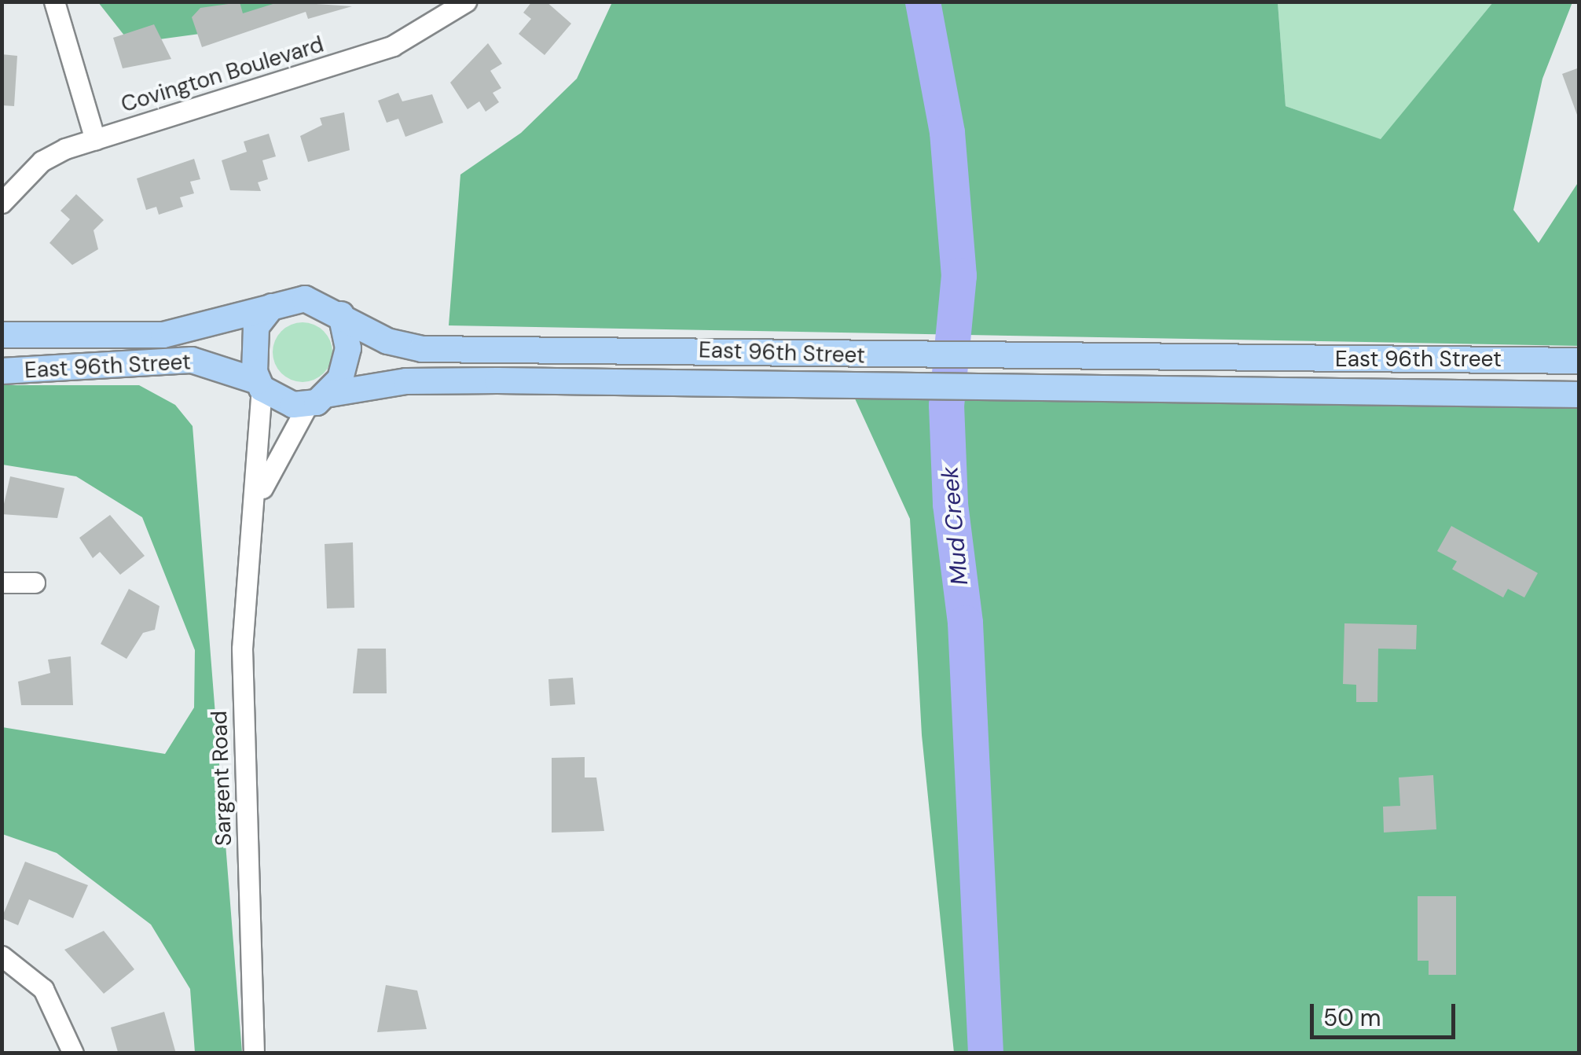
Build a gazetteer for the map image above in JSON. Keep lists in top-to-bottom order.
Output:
{
  "streets": {
    "main road": ["East 96th Street"],
    "street": ["Covington Boulevard", "Sargent Road"]
  },
  "crossings": [
    ["East 96th Street", "Sargent Road"]
  ],
  "water": ["Mud Creek"],
  "scale_bar": "50 m"
}
